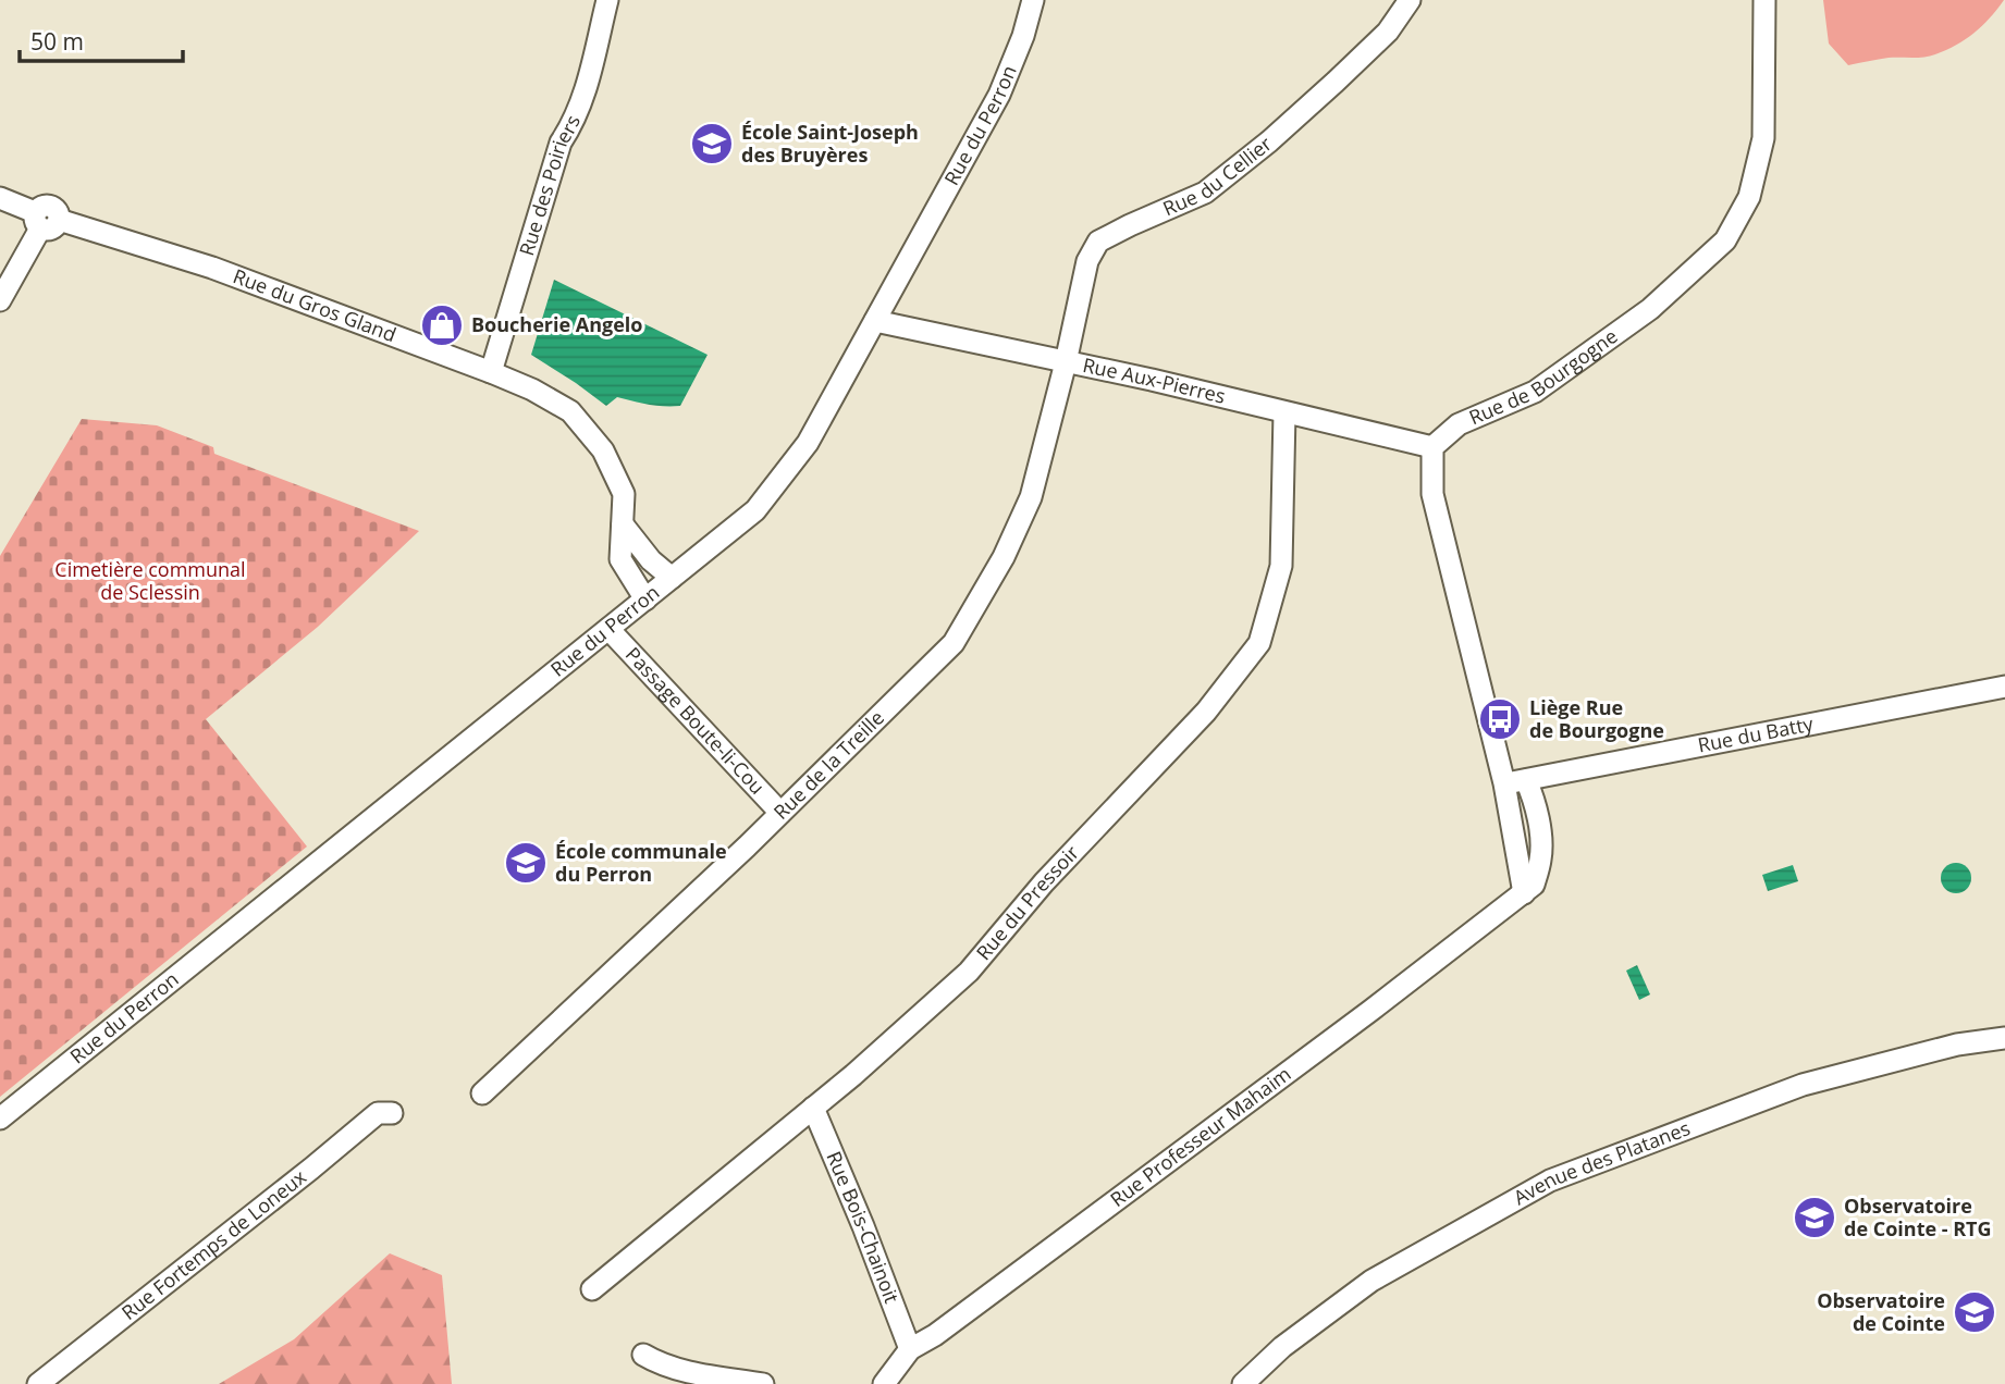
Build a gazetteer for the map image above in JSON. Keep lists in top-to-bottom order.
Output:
{
  "streets": {
    "street": [
      "Rue du Perron",
      "Rue du Cellier",
      "Rue des Poiriers",
      "Rue du Gros Gland",
      "Rue de Bourgogne",
      "Rue Aux-Pierres",
      "Passage Boute-li-Cou",
      "Rue du Batty",
      "Rue de la Treille",
      "Rue du Pressoir",
      "Rue Professeur Mahaim",
      "Avenue des Platanes",
      "Rue Bois-Chainoit",
      "Rue Fortemps de Loneux"
    ]
  },
  "crossings": [
    ["Rue du Perron", "Rue du Gros Gland"],
    ["Rue du Perron", "Rue Aux-Pierres"],
    ["Rue du Perron", "Passage Boute-li-Cou"],
    ["Rue du Cellier", "Rue Aux-Pierres"],
    ["Rue du Cellier", "Rue de la Treille"],
    ["Rue des Poiriers", "Rue du Gros Gland"],
    ["Rue de Bourgogne", "Rue Aux-Pierres"],
    ["Rue Aux-Pierres", "Rue de la Treille"],
    ["Rue Aux-Pierres", "Rue du Pressoir"],
    ["Passage Boute-li-Cou", "Rue de la Treille"],
    ["Rue du Batty", "Rue Professeur Mahaim"],
    ["Rue du Pressoir", "Rue Bois-Chainoit"],
    ["Rue Professeur Mahaim", "Rue Bois-Chainoit"]
  ],
  "parks": ["Cimetière communal de Sclessin"],
  "places": {
    "school or university": [
      "École Saint-Joseph des Bruyères",
      "École communale du Perron",
      "Observatoire de Cointe - RTG",
      "Observatoire de Cointe"
    ],
    "shop": ["Boucherie Angelo"],
    "bus stop": ["Liège Rue de Bourgogne"]
  },
  "scale_bar": "50 m"
}
